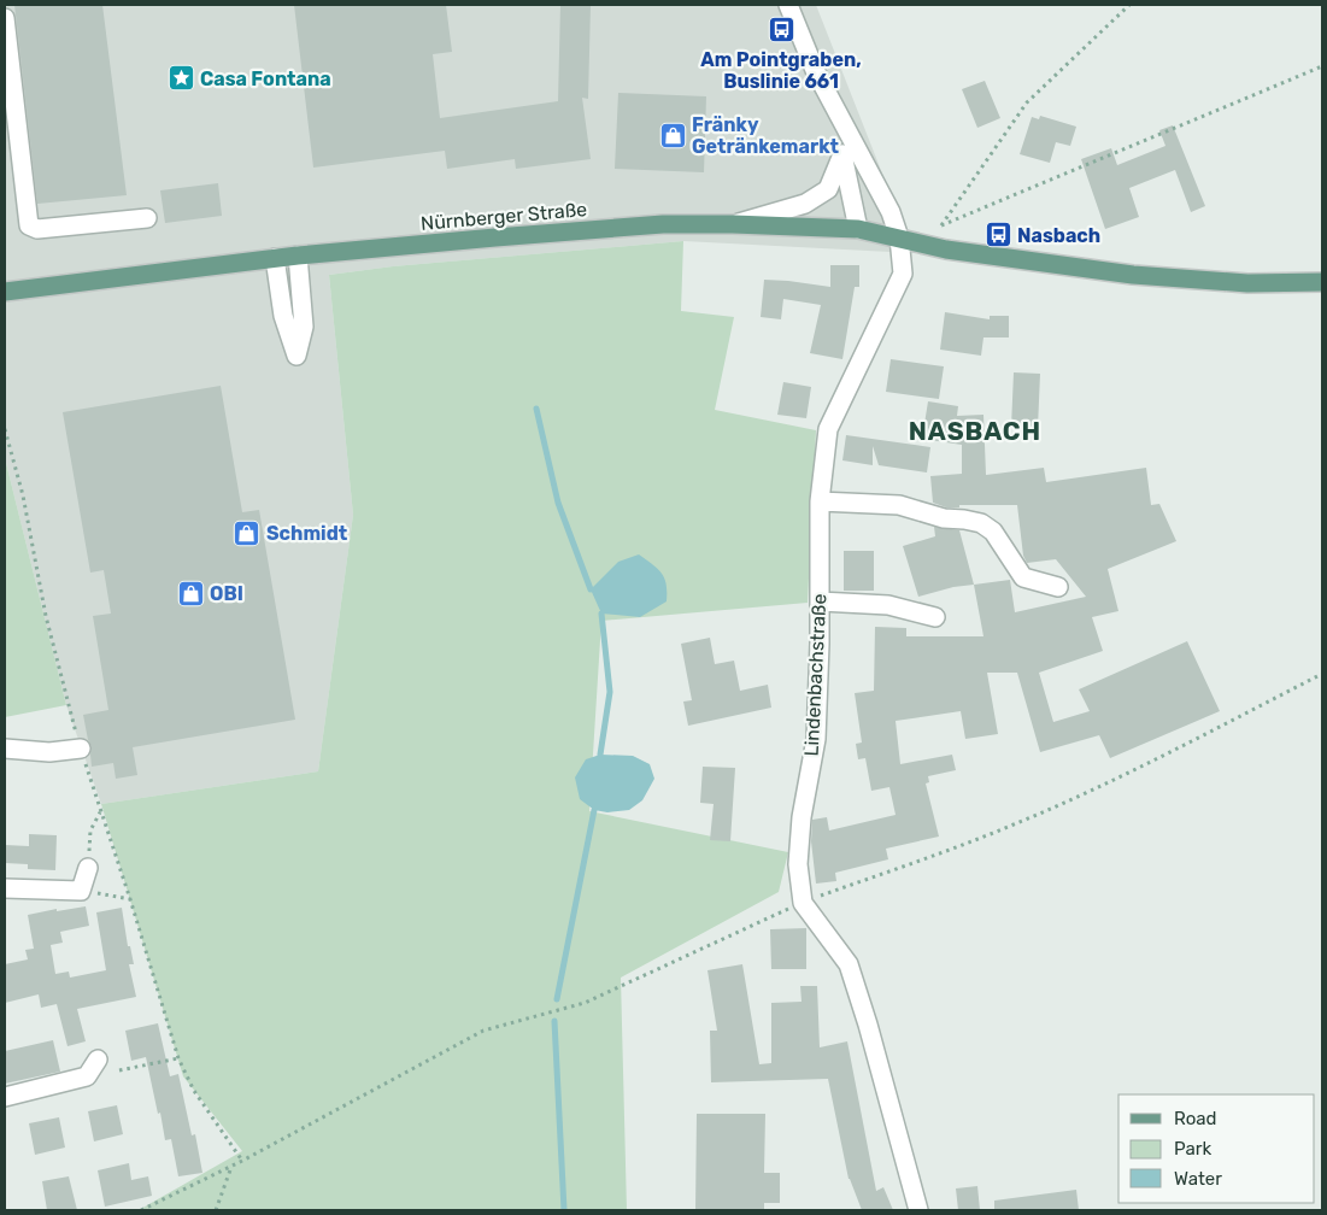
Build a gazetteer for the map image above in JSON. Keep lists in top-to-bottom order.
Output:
{
  "streets": {
    "main road": ["Nürnberger Straße"],
    "street": ["Lindenbachstraße"]
  },
  "crossings": [
    ["Nürnberger Straße", "Lindenbachstraße"]
  ],
  "districts": ["NASBACH"],
  "places": {
    "bus stop": ["Am Pointgraben, Buslinie 661", "Nasbach"],
    "place": ["Casa Fontana"],
    "shop": ["Fränky Getränkemarkt", "Schmidt", "OBI"]
  },
  "legend": ["Road", "Park", "Water"]
}
